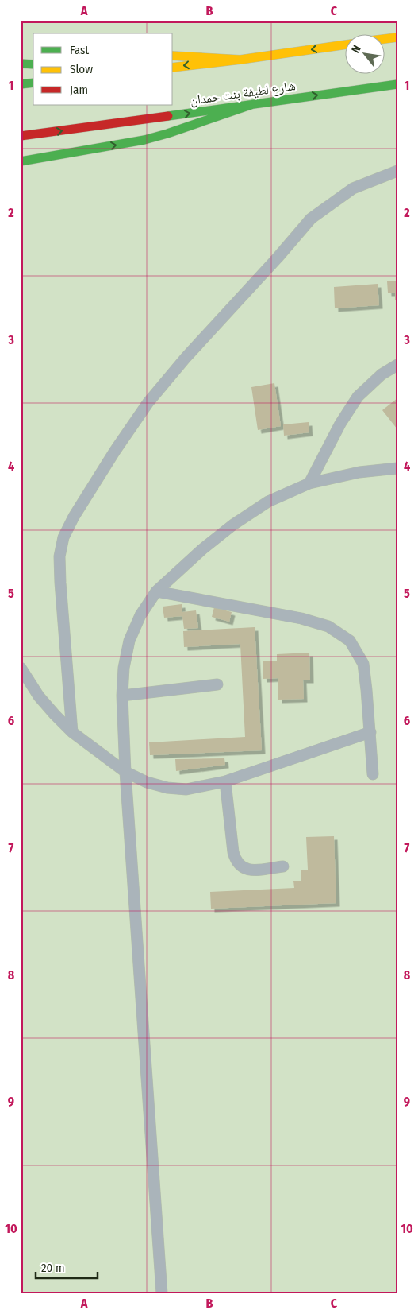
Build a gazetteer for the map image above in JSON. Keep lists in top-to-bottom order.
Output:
{
  "streets": {
    "main road": ["شارع لطيفة بنت حمدان"]
  },
  "legend": ["Fast", "Slow", "Jam"],
  "scale_bar": "20 m",
  "north": "top left",
  "grid": {
    "columns": ["A", "B", "C"],
    "rows": [
      "1",
      "2",
      "3",
      "4",
      "5",
      "6",
      "7",
      "8",
      "9",
      "10"
    ]
  }
}
